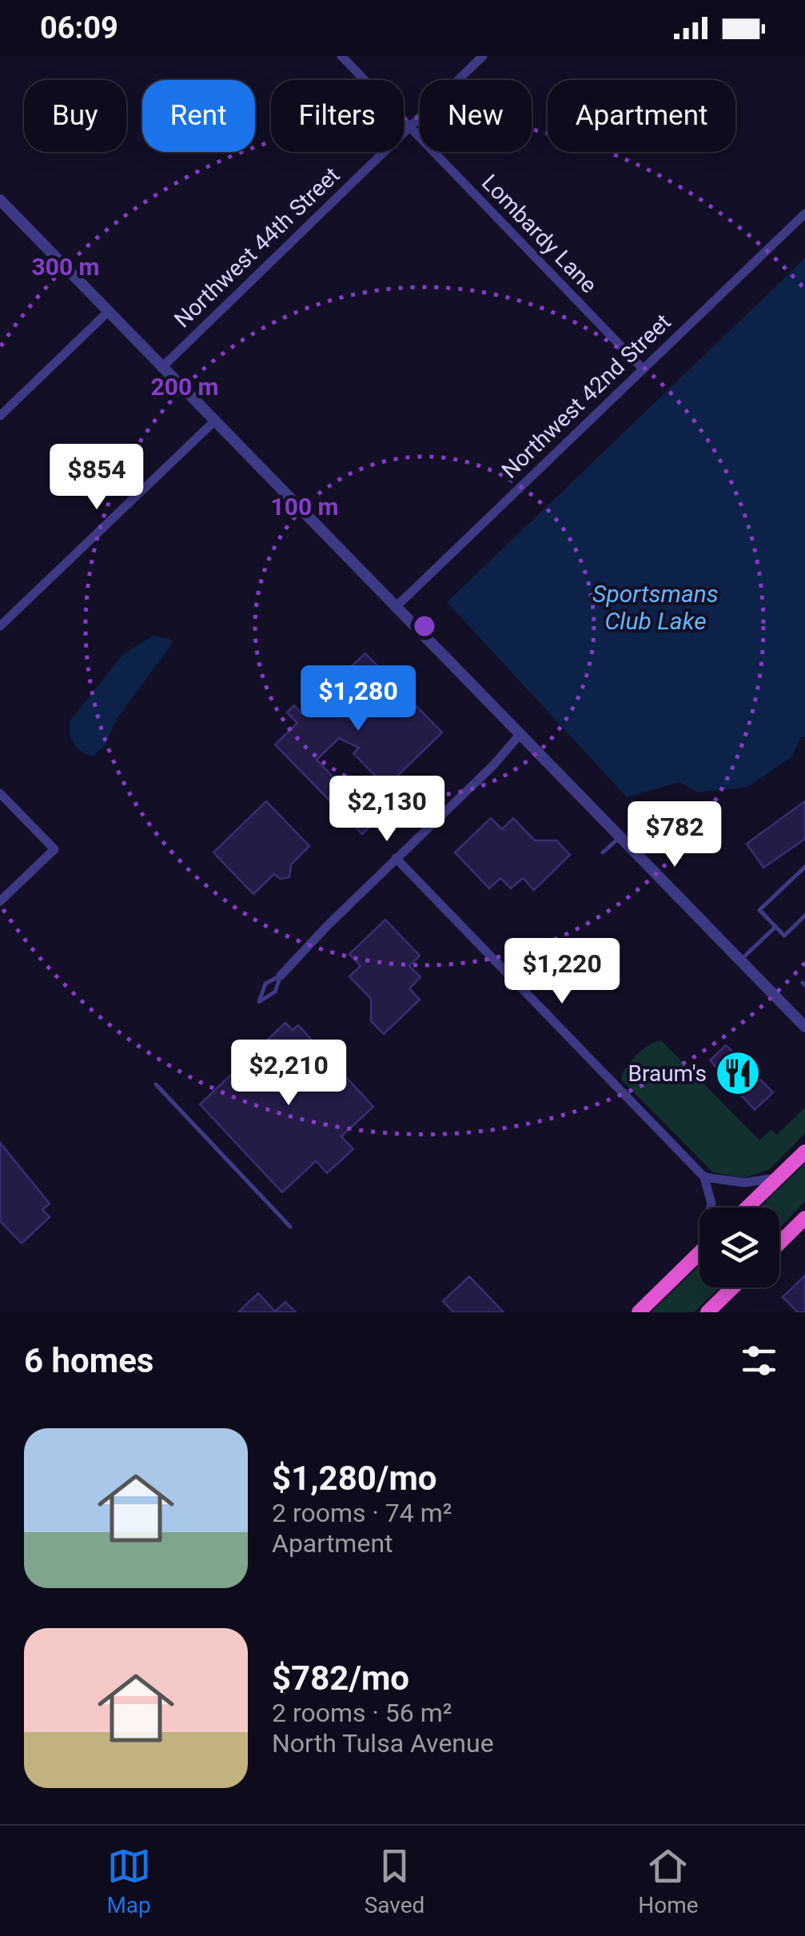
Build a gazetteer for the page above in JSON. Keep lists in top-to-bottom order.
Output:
{
  "streets": {
    "street": ["Lombardy Lane", "Northwest 44th Street", "Northwest 42nd Street"]
  },
  "crossings": [
    ["Lombardy Lane", "Northwest 44th Street"],
    ["Lombardy Lane", "Northwest 42nd Street"]
  ],
  "water": ["Sportsmans Club Lake"],
  "places": {
    "restaurant": ["Braum's"]
  },
  "page": {
    "status": "06:09",
    "chip": [
      "Buy",
      "Rent",
      "Filters",
      "New",
      "Apartment"
    ],
    "price": [
      "$854",
      "$1,280",
      "$2,130",
      "$782",
      "$1,220",
      "$2,210"
    ],
    "heading": "6 homes",
    "list": [
      {
        "name": "$1,280/mo",
        "note": "2 rooms · 74 m² · Apartment"
      },
      {
        "name": "$782/mo",
        "note": "2 rooms · 56 m² · North Tulsa Avenue"
      }
    ],
    "tabs": ["Map", "Saved", "Home"]
  },
  "rings": ["300 m", "200 m", "100 m"]
}
